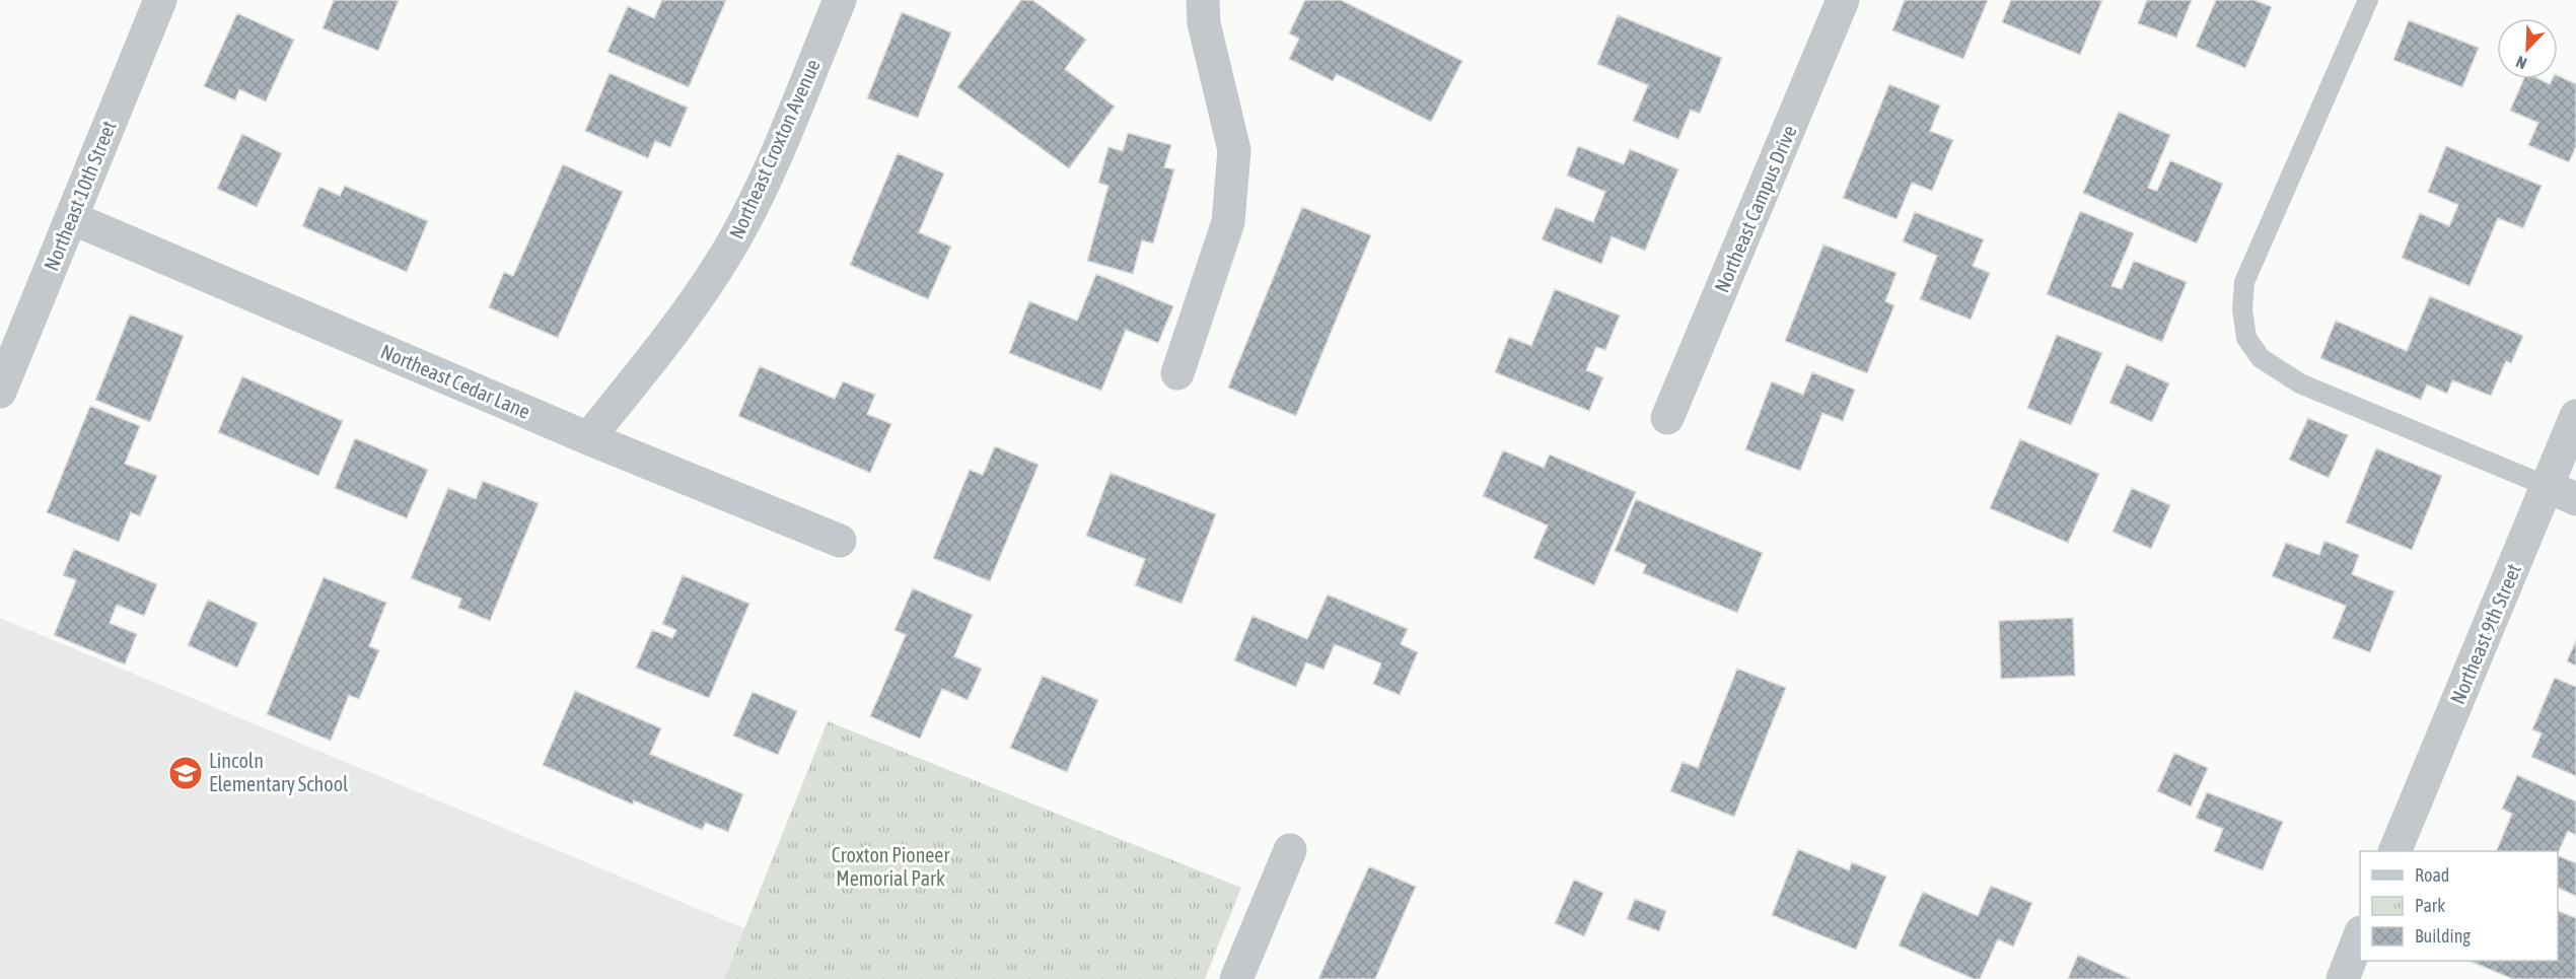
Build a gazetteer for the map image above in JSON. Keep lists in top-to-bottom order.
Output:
{
  "streets": {
    "street": [
      "Northeast Croxton Avenue",
      "Northeast 10th Street",
      "Northeast Campus Drive",
      "Northeast Cedar Lane",
      "Northeast 9th Street"
    ]
  },
  "crossings": [
    ["Northeast Croxton Avenue", "Northeast Cedar Lane"],
    ["Northeast 10th Street", "Northeast Cedar Lane"]
  ],
  "parks": ["Croxton Pioneer Memorial Park"],
  "places": {
    "school or university": ["Lincoln Elementary School"]
  },
  "legend": ["Road", "Park", "Building"],
  "north": "bottom left"
}
